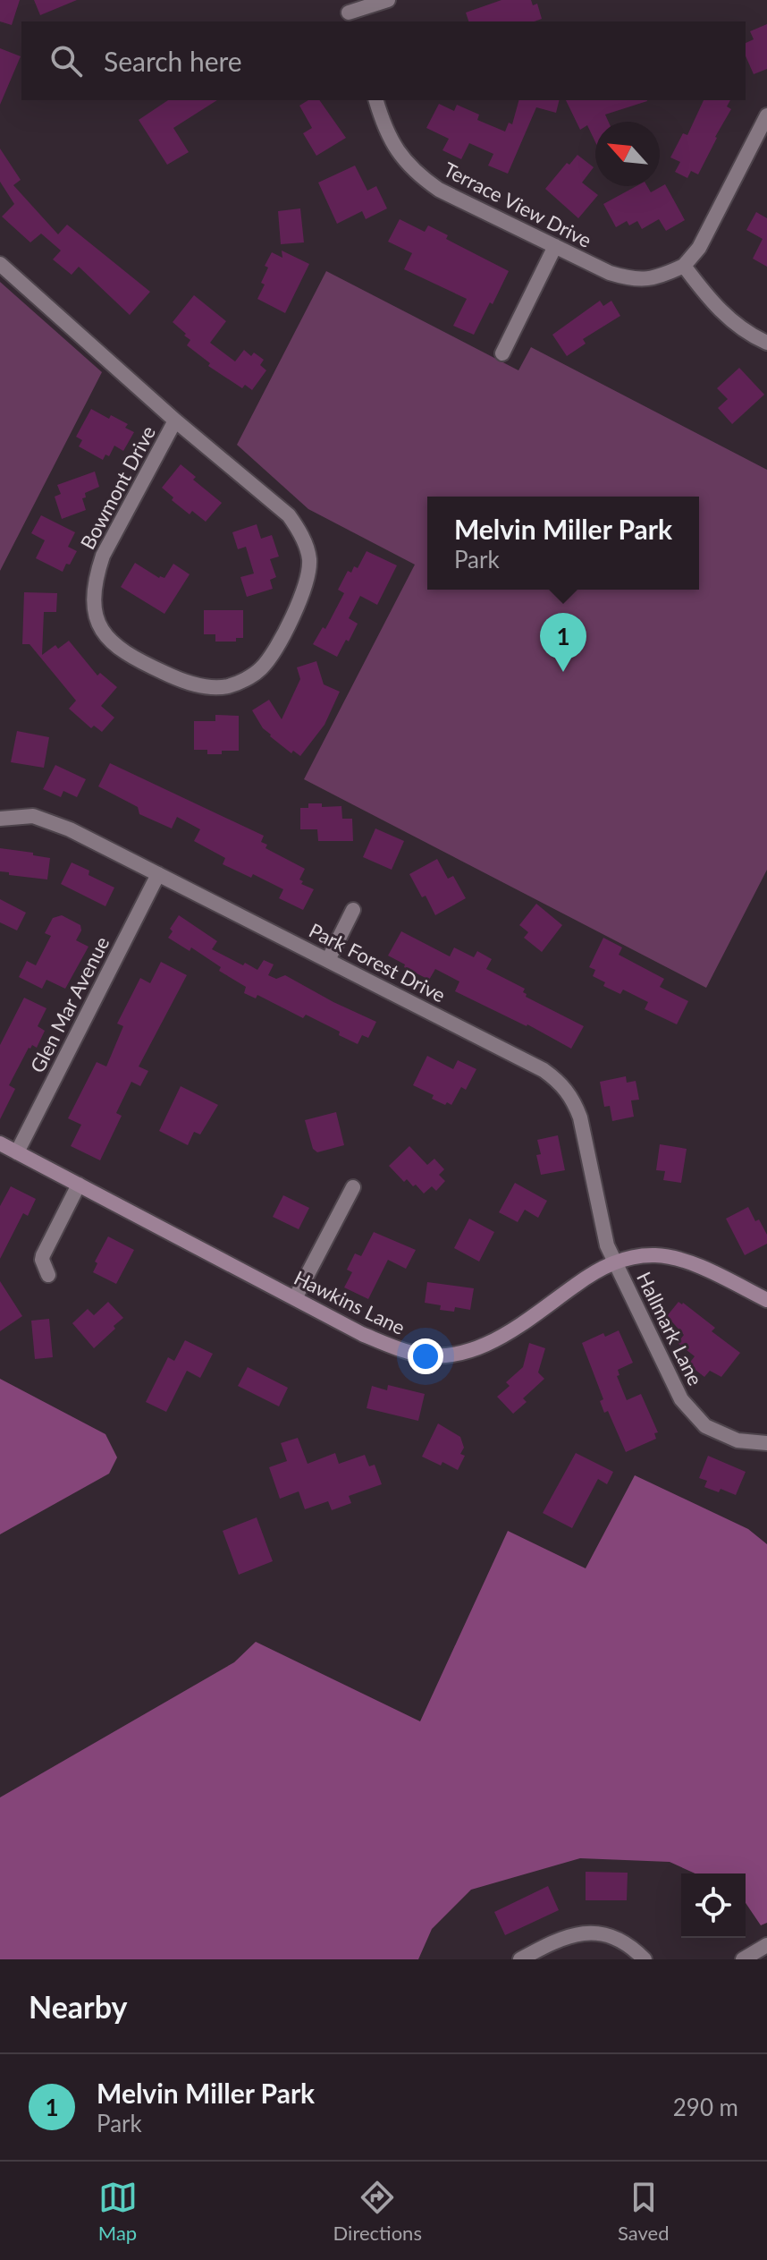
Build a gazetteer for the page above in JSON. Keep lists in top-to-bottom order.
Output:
{
  "streets": {
    "street": [
      "Terrace View Drive",
      "Bowmont Drive",
      "Park Forest Drive",
      "Glen Mar Avenue",
      "Hawkins Lane",
      "Hallmark Lane"
    ]
  },
  "crossings": [
    ["Park Forest Drive", "Glen Mar Avenue"],
    ["Park Forest Drive", "Hawkins Lane"],
    ["Park Forest Drive", "Hallmark Lane"],
    ["Glen Mar Avenue", "Hawkins Lane"],
    ["Hawkins Lane", "Hallmark Lane"]
  ],
  "north": "top left",
  "page": {
    "search": "Search here",
    "popup": ["Melvin Miller Park", "Park"],
    "pins": "1",
    "heading": "Nearby",
    "list": [
      {
        "mark": "1",
        "name": "Melvin Miller Park",
        "note": "Park",
        "value": "290 m"
      }
    ],
    "nav": ["Map", "Directions", "Saved"]
  }
}
